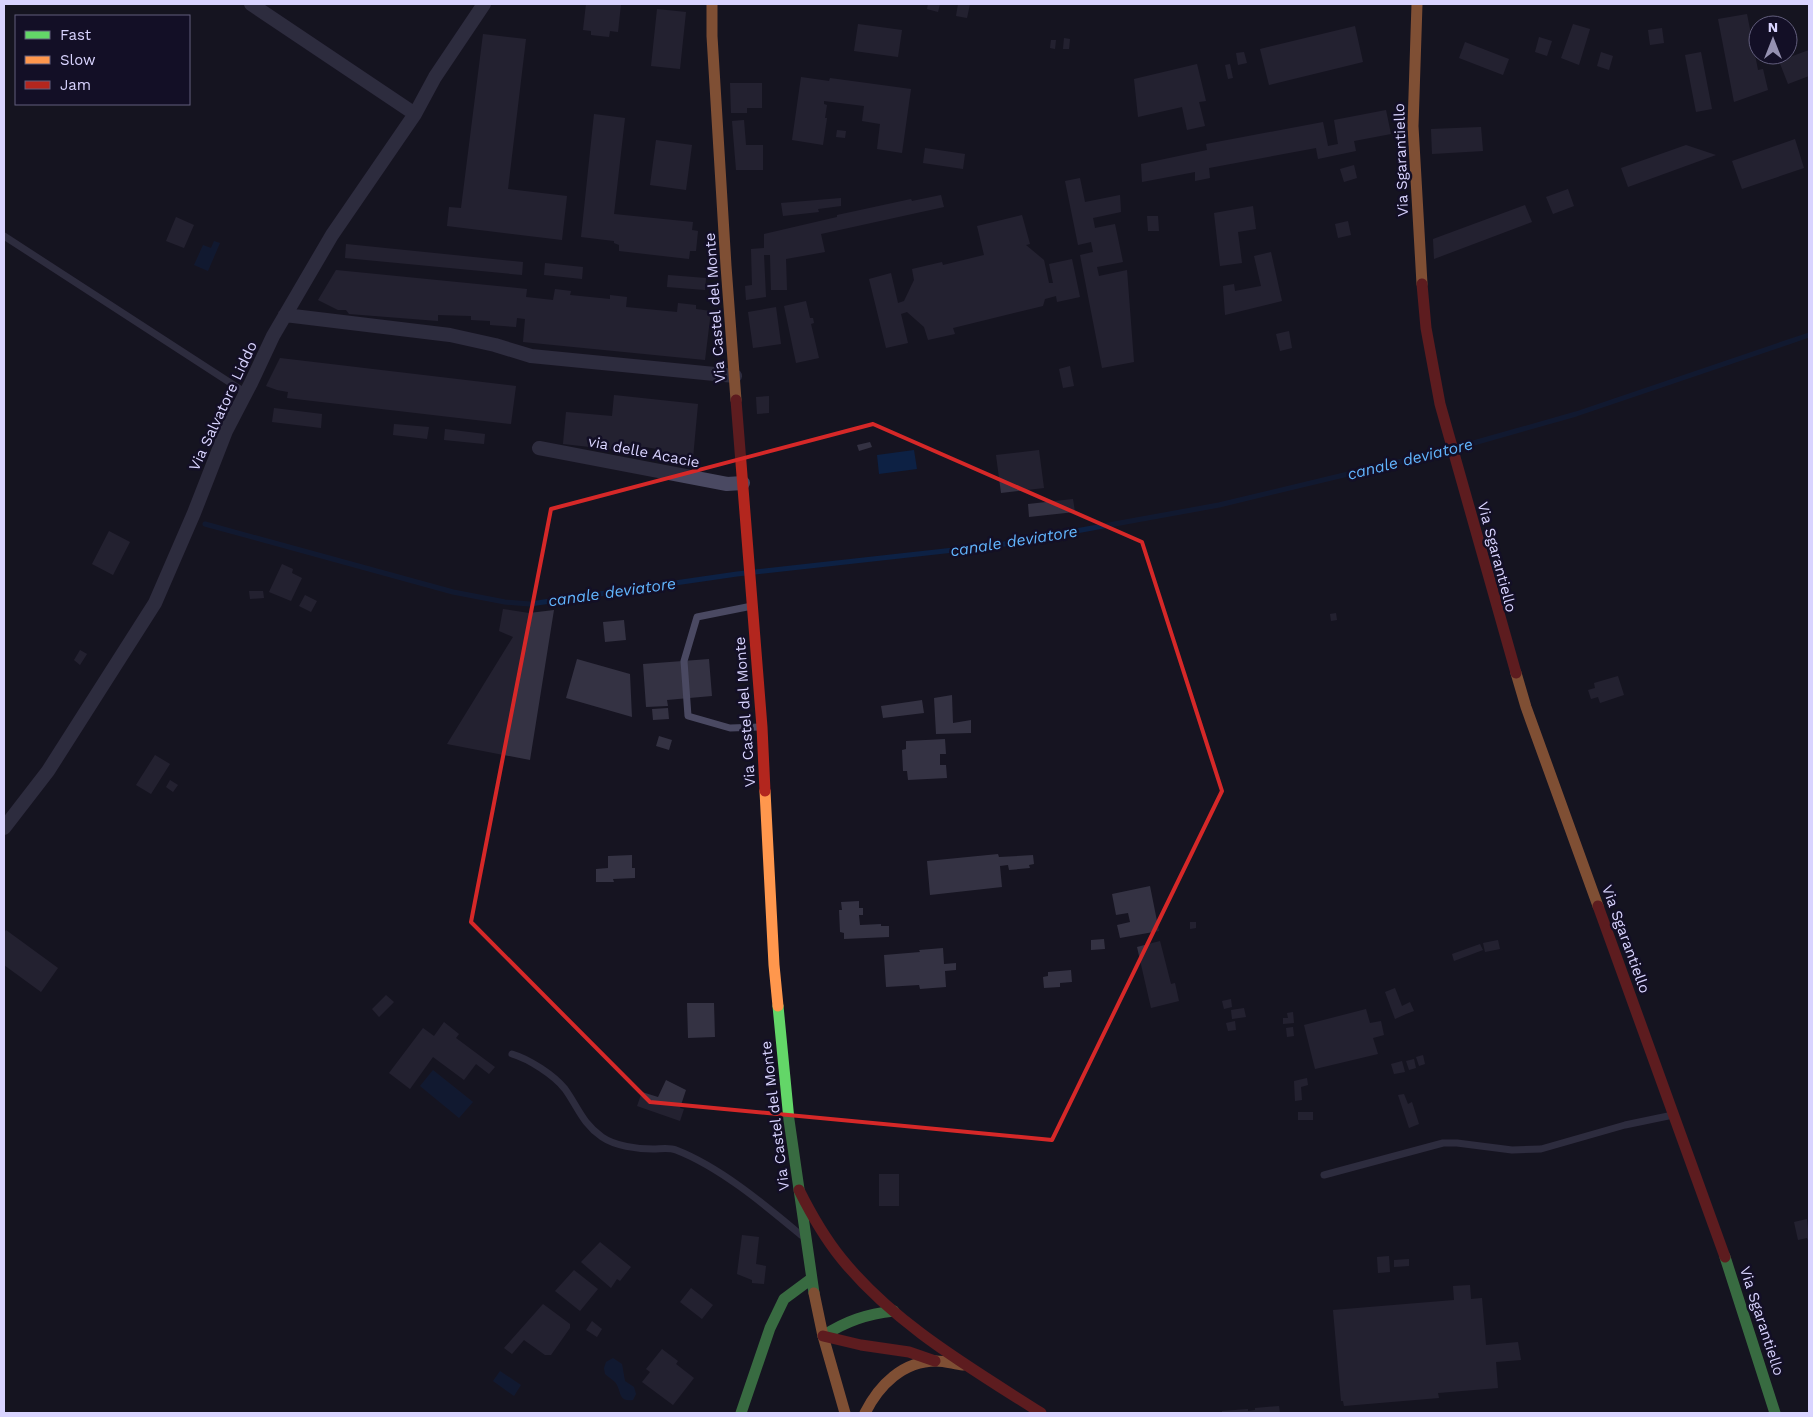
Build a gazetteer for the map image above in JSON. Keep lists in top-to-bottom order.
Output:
{
  "streets": {
    "main road": ["Via Sgarantiello", "Via Castel del Monte"],
    "street": ["Via Salvatore Liddo", "via delle Acacie"]
  },
  "crossings": [
    ["Via Castel del Monte", "via delle Acacie"]
  ],
  "water": ["canale deviatore"],
  "legend": ["Fast", "Slow", "Jam"],
  "north": "top"
}
